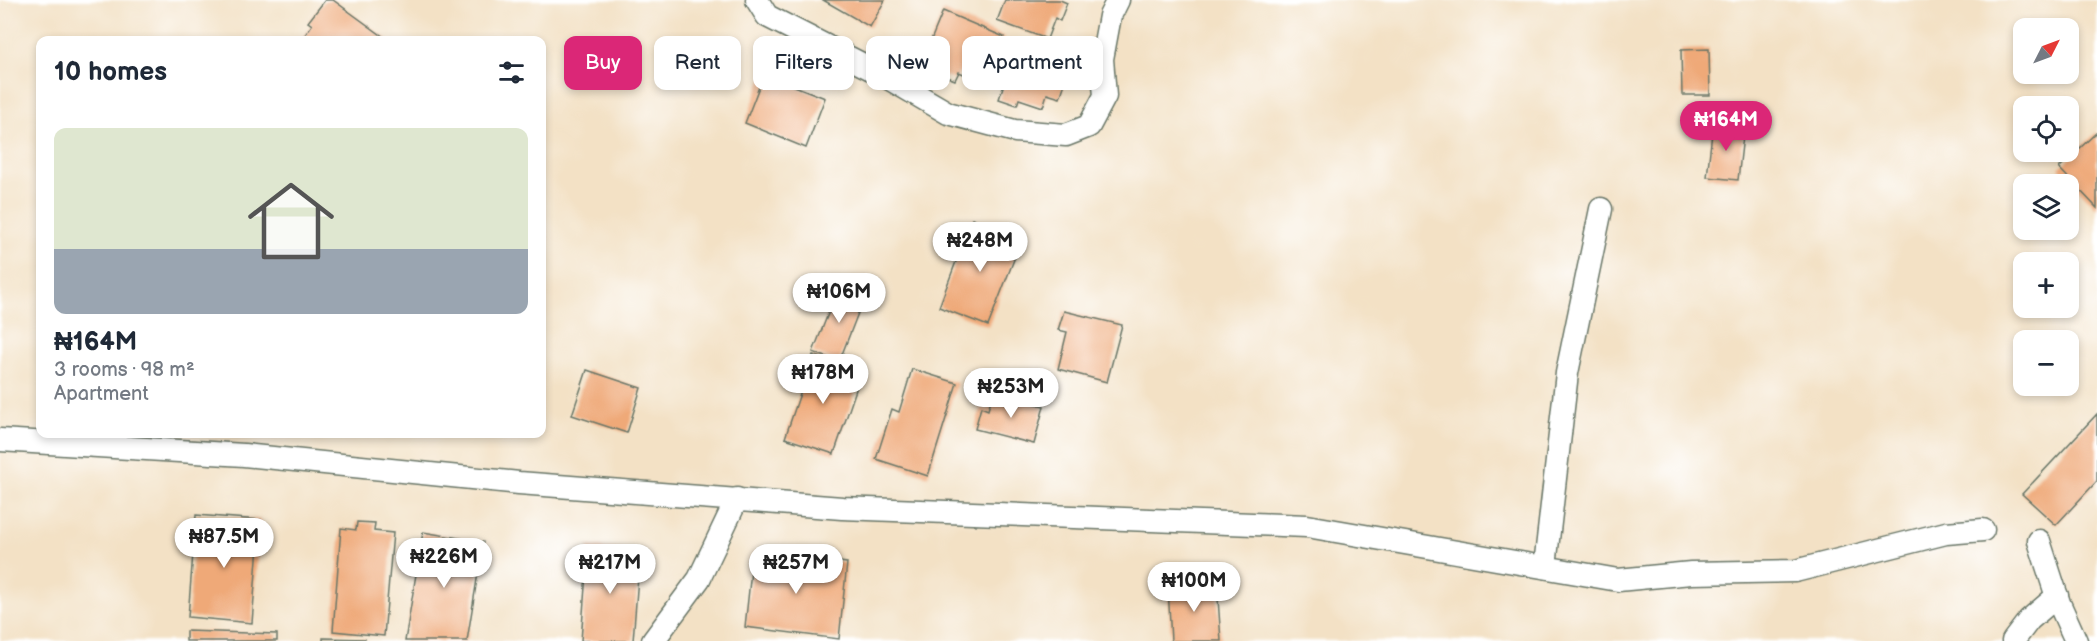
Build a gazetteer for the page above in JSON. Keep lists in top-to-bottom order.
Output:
{
  "north": "top right",
  "page": {
    "map_buttons": ["+", "−"],
    "chip": [
      "Buy",
      "Rent",
      "Filters",
      "New",
      "Apartment"
    ],
    "heading": "10 homes",
    "price": [
      "₦164M",
      "₦248M",
      "₦106M",
      "₦178M",
      "₦253M",
      "₦87.5M",
      "₦226M",
      "₦217M",
      "₦257M",
      "₦100M"
    ],
    "list": [
      {
        "name": "₦164M",
        "note": "3 rooms · 98 m² · Apartment"
      }
    ]
  }
}
